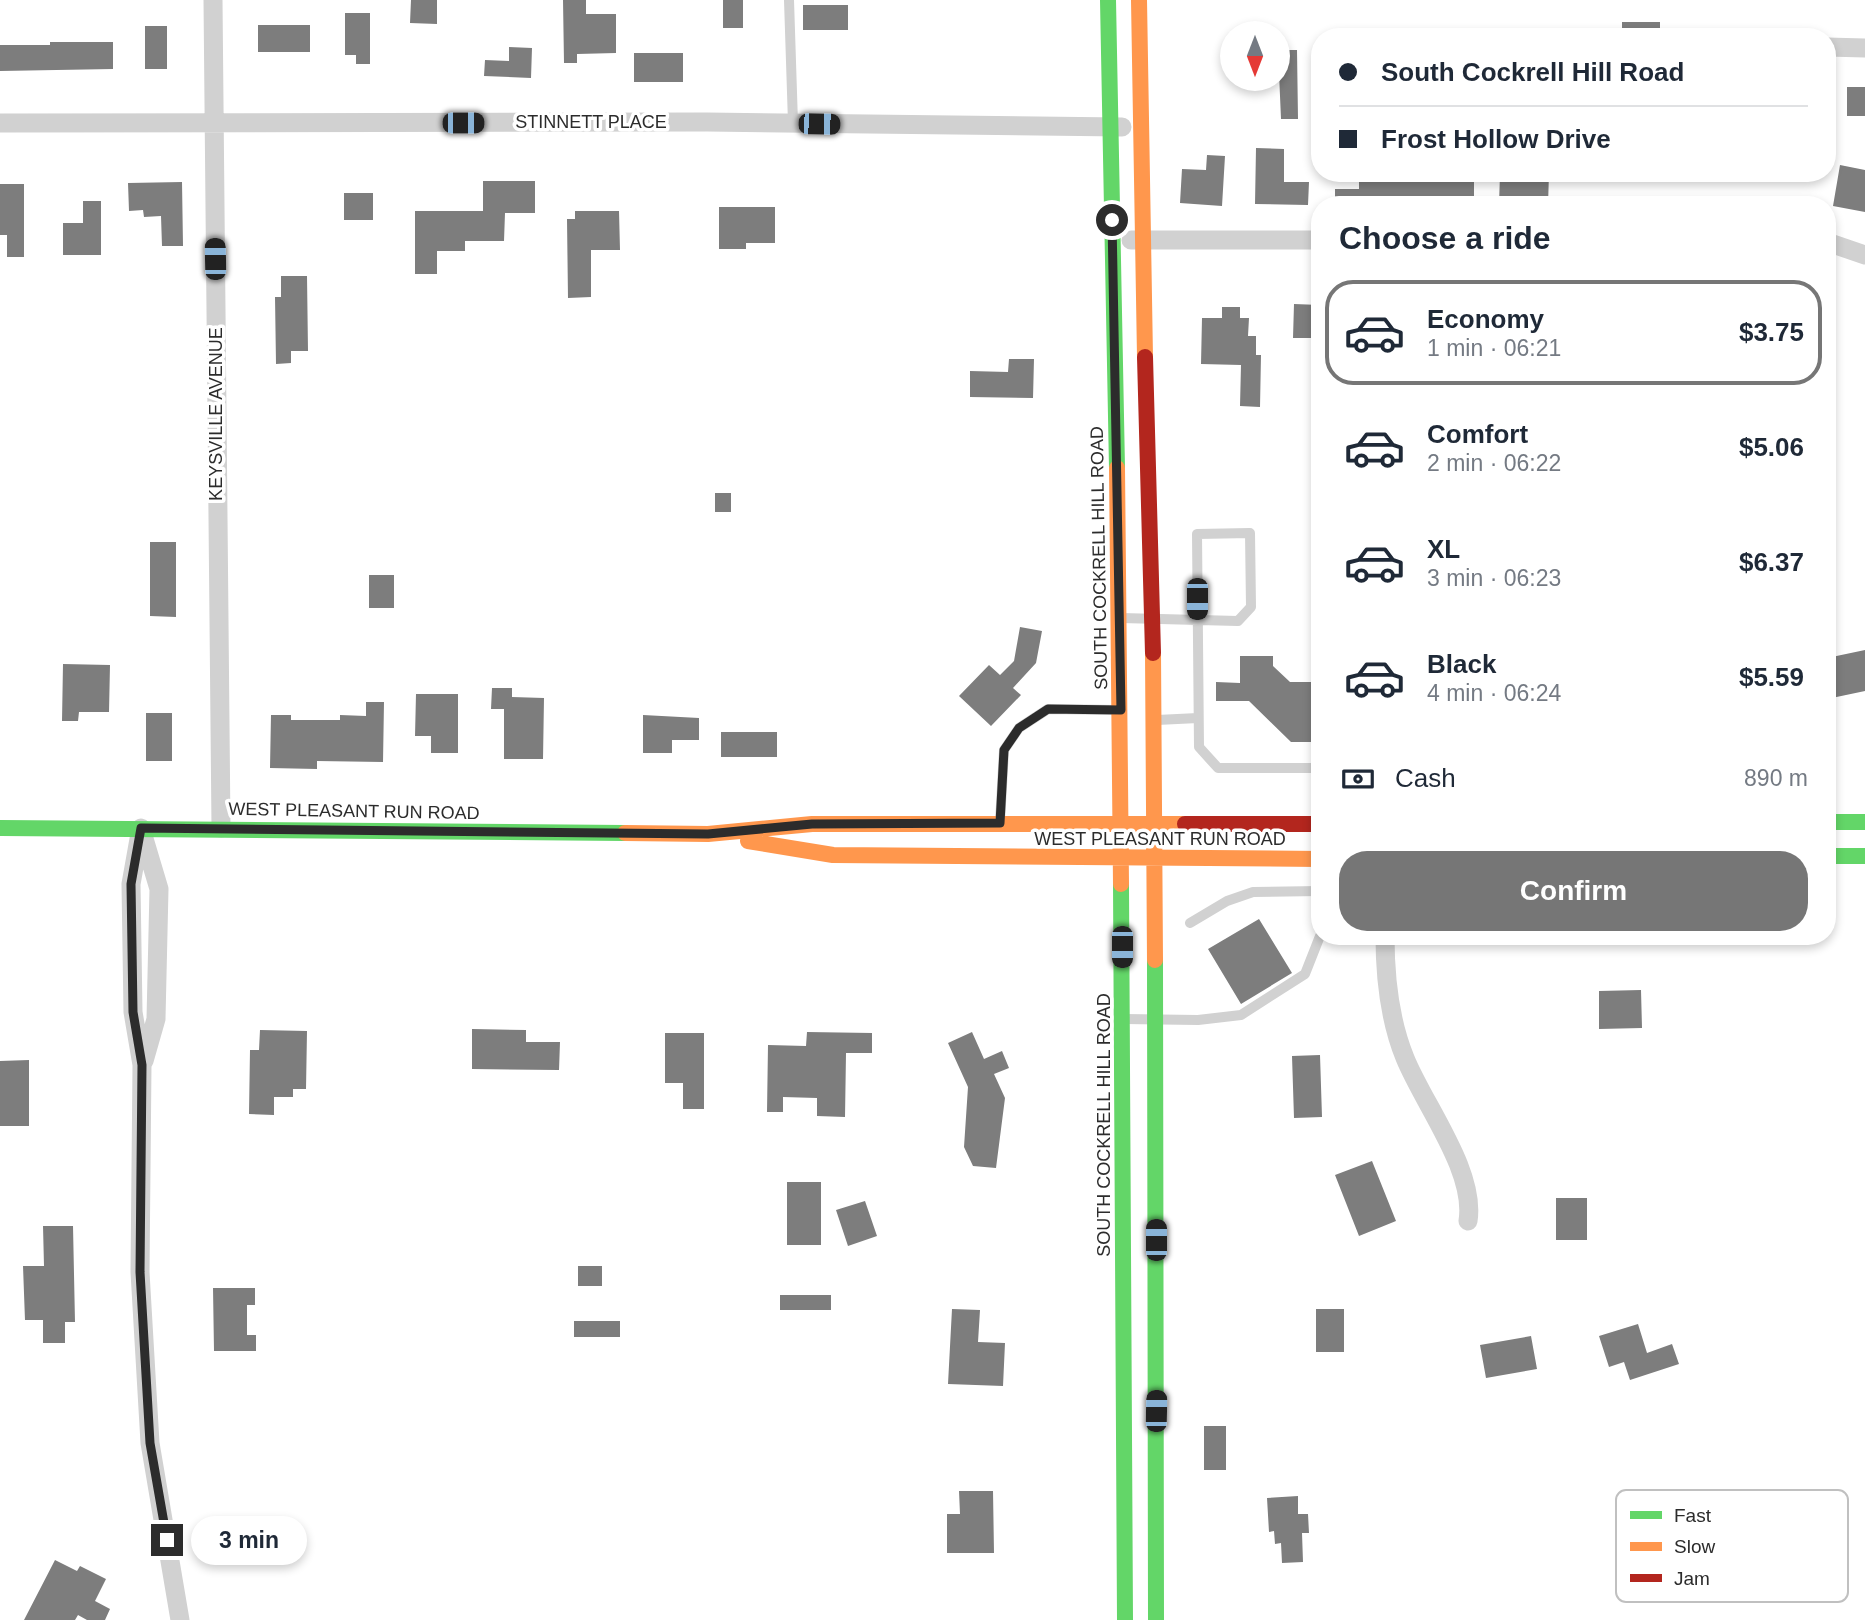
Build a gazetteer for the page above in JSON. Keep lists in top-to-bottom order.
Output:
{
  "streets": {
    "main road": ["SOUTH COCKRELL HILL ROAD", "WEST PLEASANT RUN ROAD"],
    "street": ["STINNETT PLACE", "KEYSVILLE AVENUE"]
  },
  "crossings": [
    ["STINNETT PLACE", "KEYSVILLE AVENUE"],
    ["STINNETT PLACE", "SOUTH COCKRELL HILL ROAD"],
    ["KEYSVILLE AVENUE", "WEST PLEASANT RUN ROAD"],
    ["SOUTH COCKRELL HILL ROAD", "WEST PLEASANT RUN ROAD"]
  ],
  "legend": ["Fast", "Slow", "Jam"],
  "north": "bottom",
  "page": {
    "banner": ["South Cockrell Hill Road", "Frost Hollow Drive"],
    "heading": "Choose a ride",
    "list": [
      {
        "name": "Economy",
        "note": "1 min · 06:21",
        "value": "$3.75"
      },
      {
        "name": "Comfort",
        "note": "2 min · 06:22",
        "value": "$5.06"
      },
      {
        "name": "XL",
        "note": "3 min · 06:23",
        "value": "$6.37"
      },
      {
        "name": "Black",
        "note": "4 min · 06:24",
        "value": "$5.59"
      }
    ],
    "pay": ["Cash", "890 m"],
    "buttons": "Confirm",
    "bubble": "3 min"
  }
}
